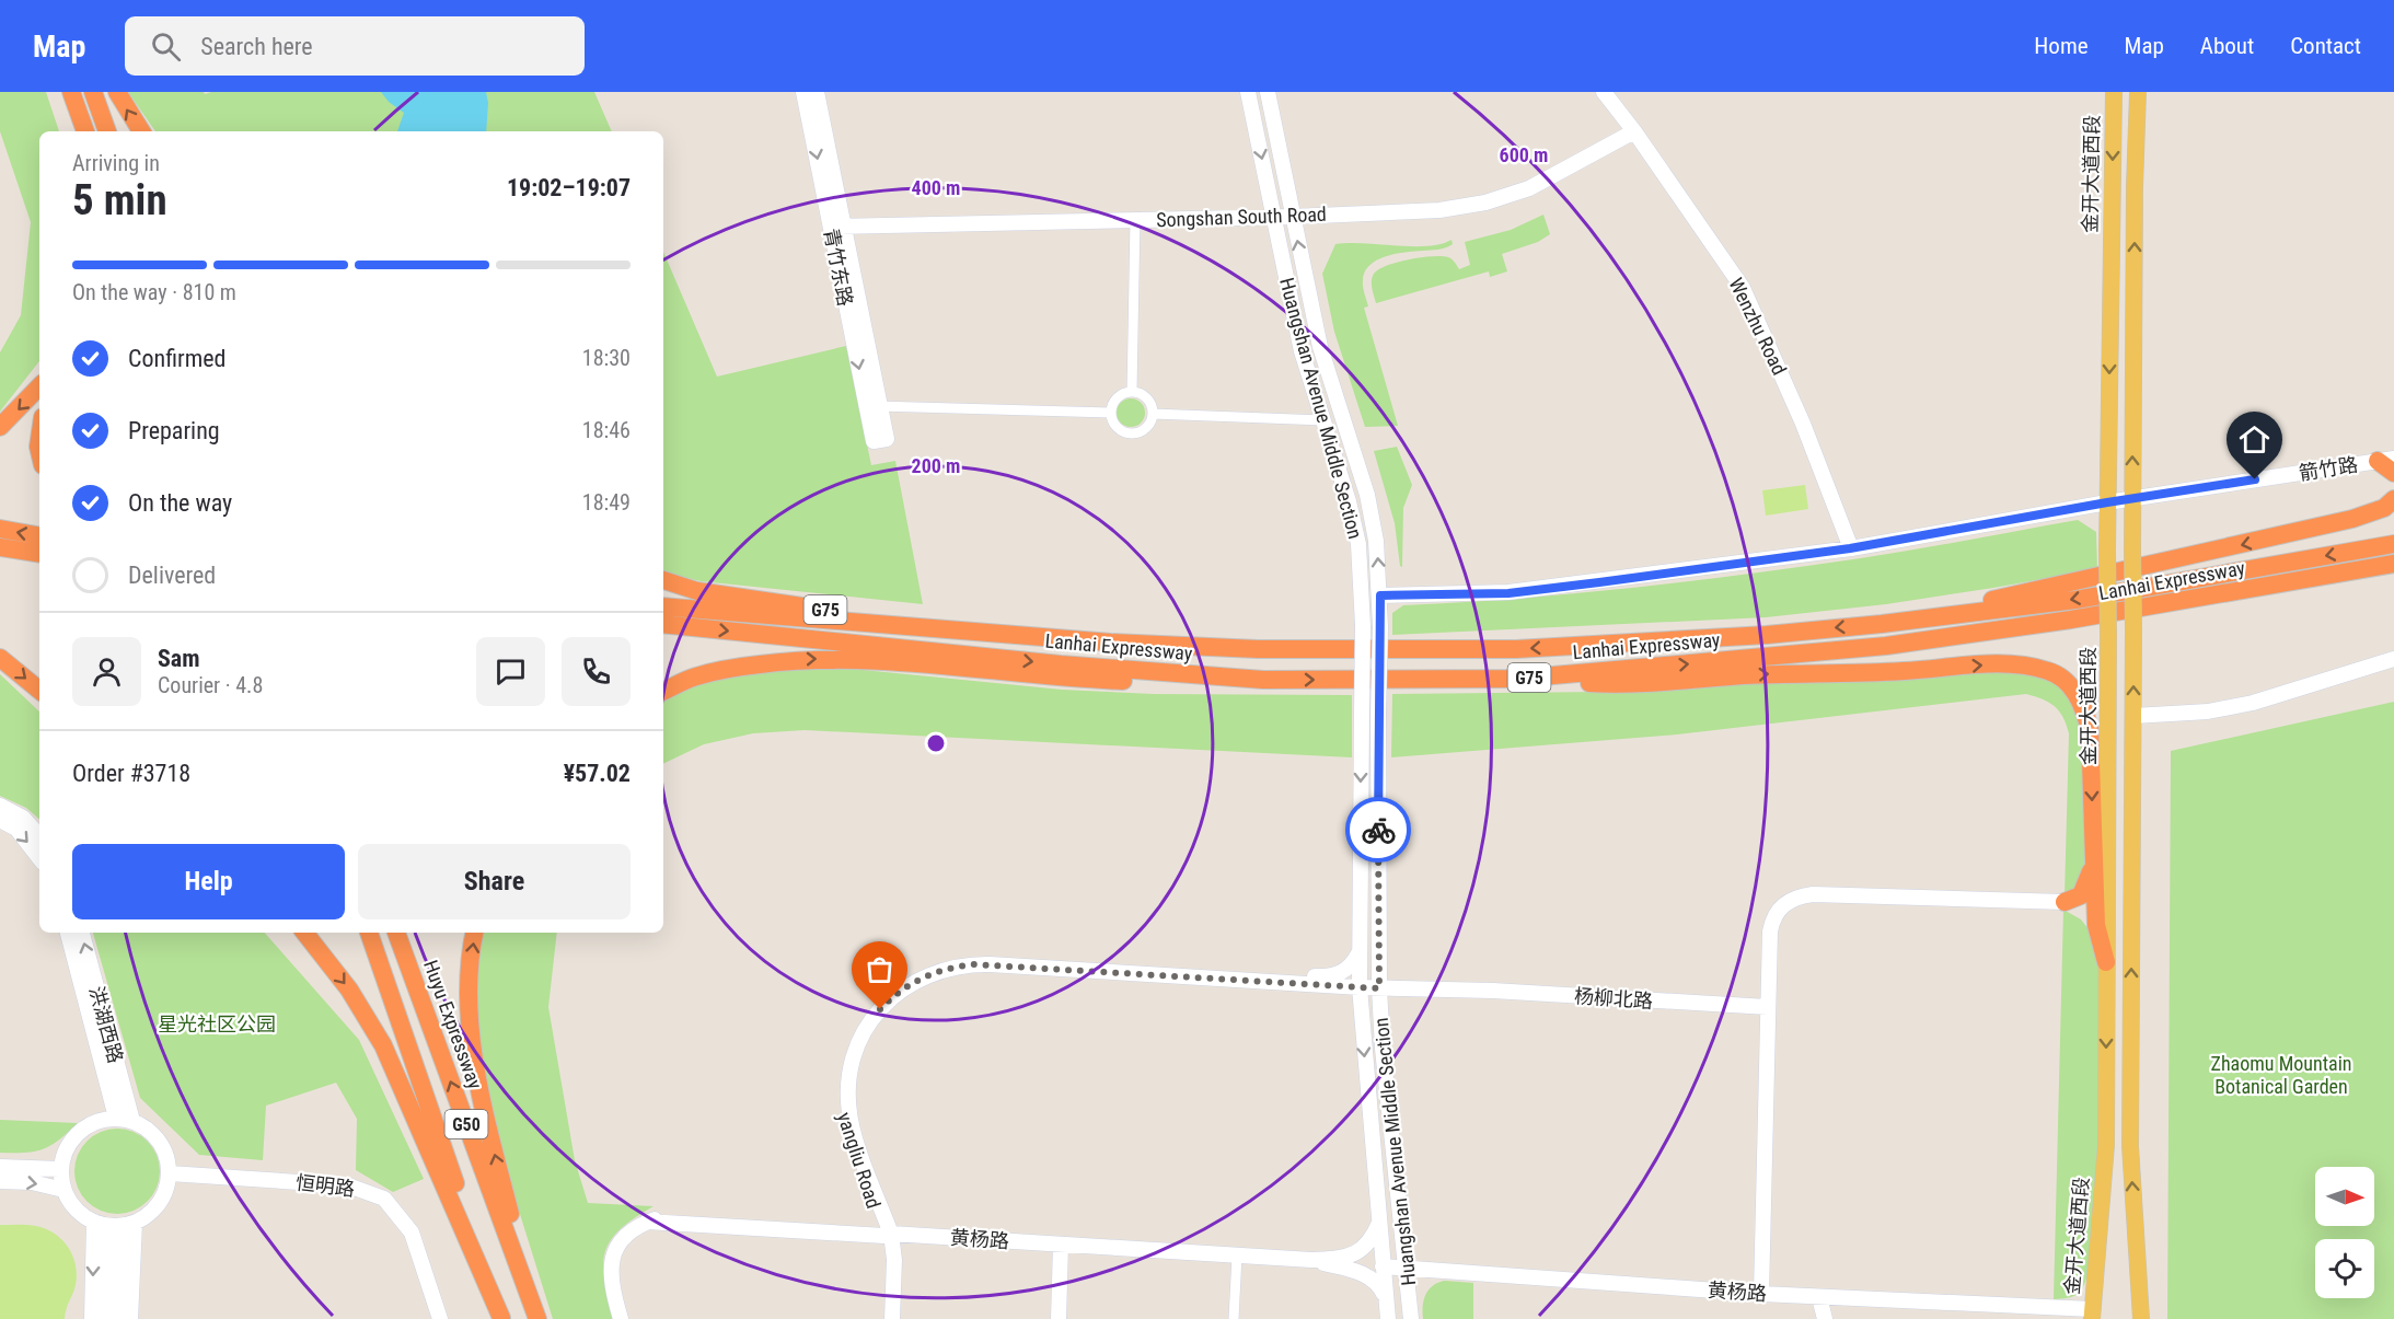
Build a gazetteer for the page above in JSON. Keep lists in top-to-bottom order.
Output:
{
  "streets": {
    "highway": [
      "Lanhai Expressway",
      "G75",
      "Huyu Expressway",
      "G50"
    ],
    "main road": ["金开大道西段"],
    "street": [
      "Songshan South Road",
      "青竹东路",
      "Wenzhu Road",
      "Huangshan Avenue Middle Section",
      "箭竹路",
      "杨柳北路",
      "洪湖西路",
      "yangliu Road",
      "恒明路",
      "黄杨路"
    ]
  },
  "crossings": [
    ["金开大道西段", "箭竹路"],
    ["金开大道西段", "黄杨路"],
    ["Songshan South Road", "青竹东路"],
    ["Songshan South Road", "Wenzhu Road"],
    ["Songshan South Road", "Huangshan Avenue Middle Section"],
    ["Wenzhu Road", "箭竹路"],
    ["Huangshan Avenue Middle Section", "箭竹路"],
    ["Huangshan Avenue Middle Section", "yangliu Road"],
    ["Huangshan Avenue Middle Section", "黄杨路"],
    ["Lanhai Expressway", "G75"],
    ["杨柳北路", "yangliu Road"],
    ["洪湖西路", "恒明路"],
    ["yangliu Road", "黄杨路"]
  ],
  "parks": ["星光社区公园", "Zhaomu Mountain Botanical Garden"],
  "north": "right",
  "page": {
    "header": "Map",
    "search": "Search here",
    "nav": [
      "Home",
      "Map",
      "About",
      "Contact"
    ],
    "heading": ["5 min", "Arriving in", "19:02–19:07"],
    "panel": [
      "Sam",
      "Courier · 4.8",
      "Order #3718",
      "¥57.02"
    ],
    "bar": "On the way · 810 m",
    "list": [
      ["Confirmed", "18:30"],
      ["Preparing", "18:46"],
      ["On the way", "18:49"],
      "Delivered"
    ],
    "buttons": ["Help", "Share"]
  },
  "rings": ["600 m", "400 m", "200 m"]
}
